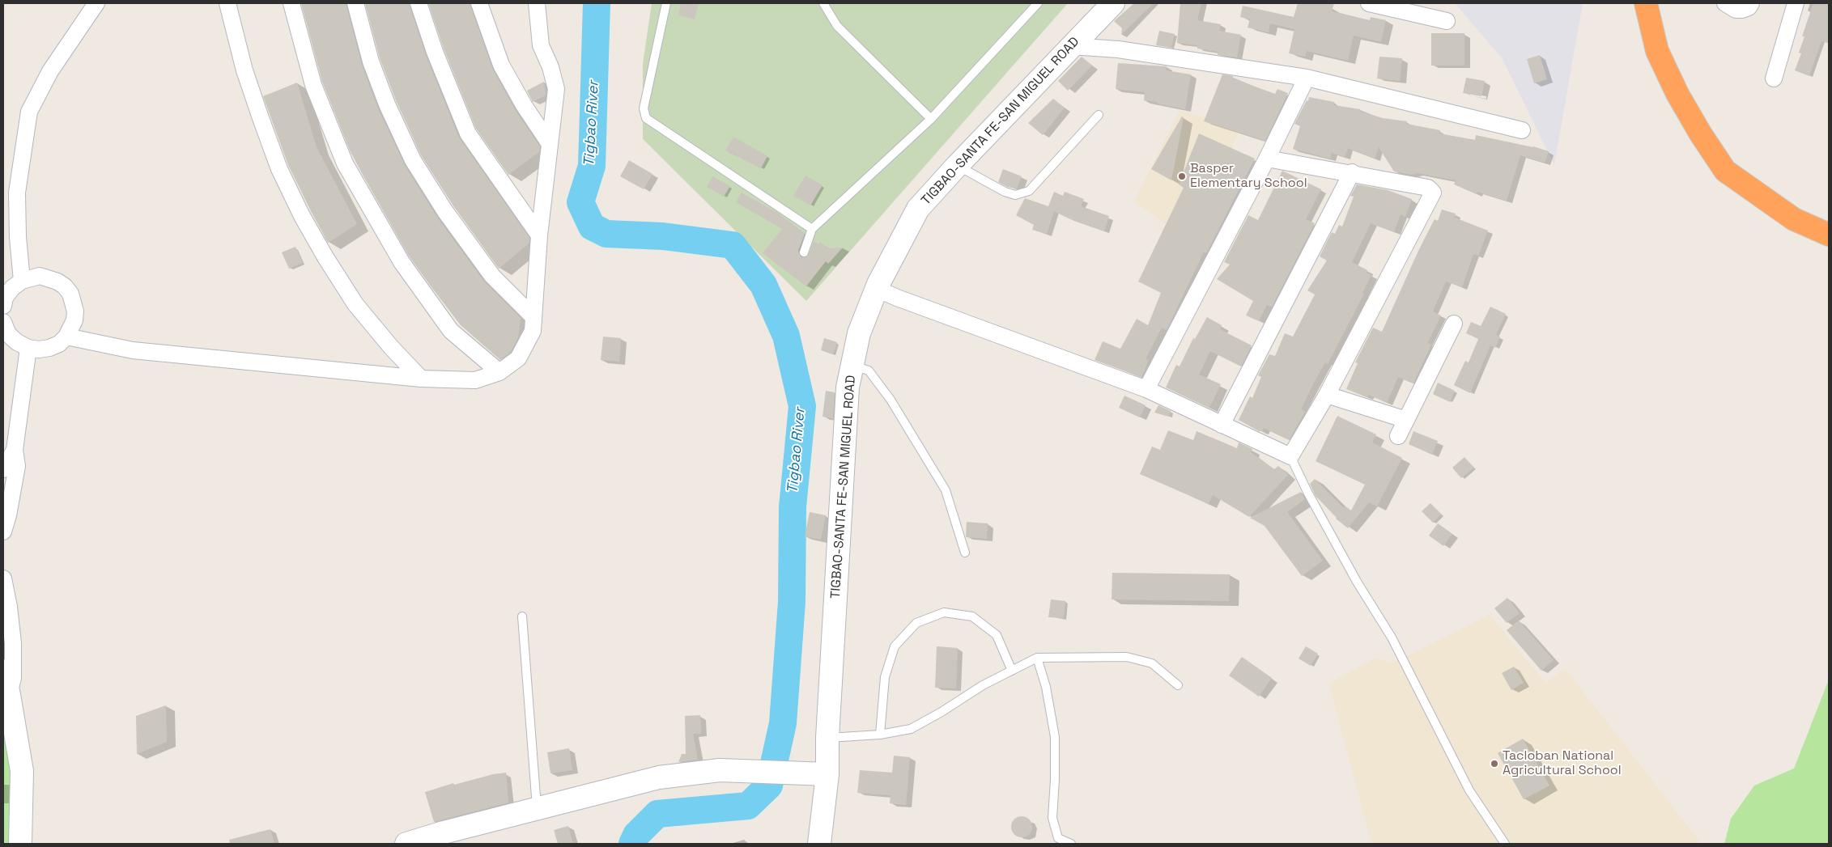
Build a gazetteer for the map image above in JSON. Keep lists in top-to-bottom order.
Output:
{
  "streets": {
    "main road": ["TIGBAO-SANTA FE-SAN MIGUEL ROAD"]
  },
  "water": ["Tigbao River"],
  "places": ["Basper Elementary School", "Tacloban National Agricultural School"]
}
